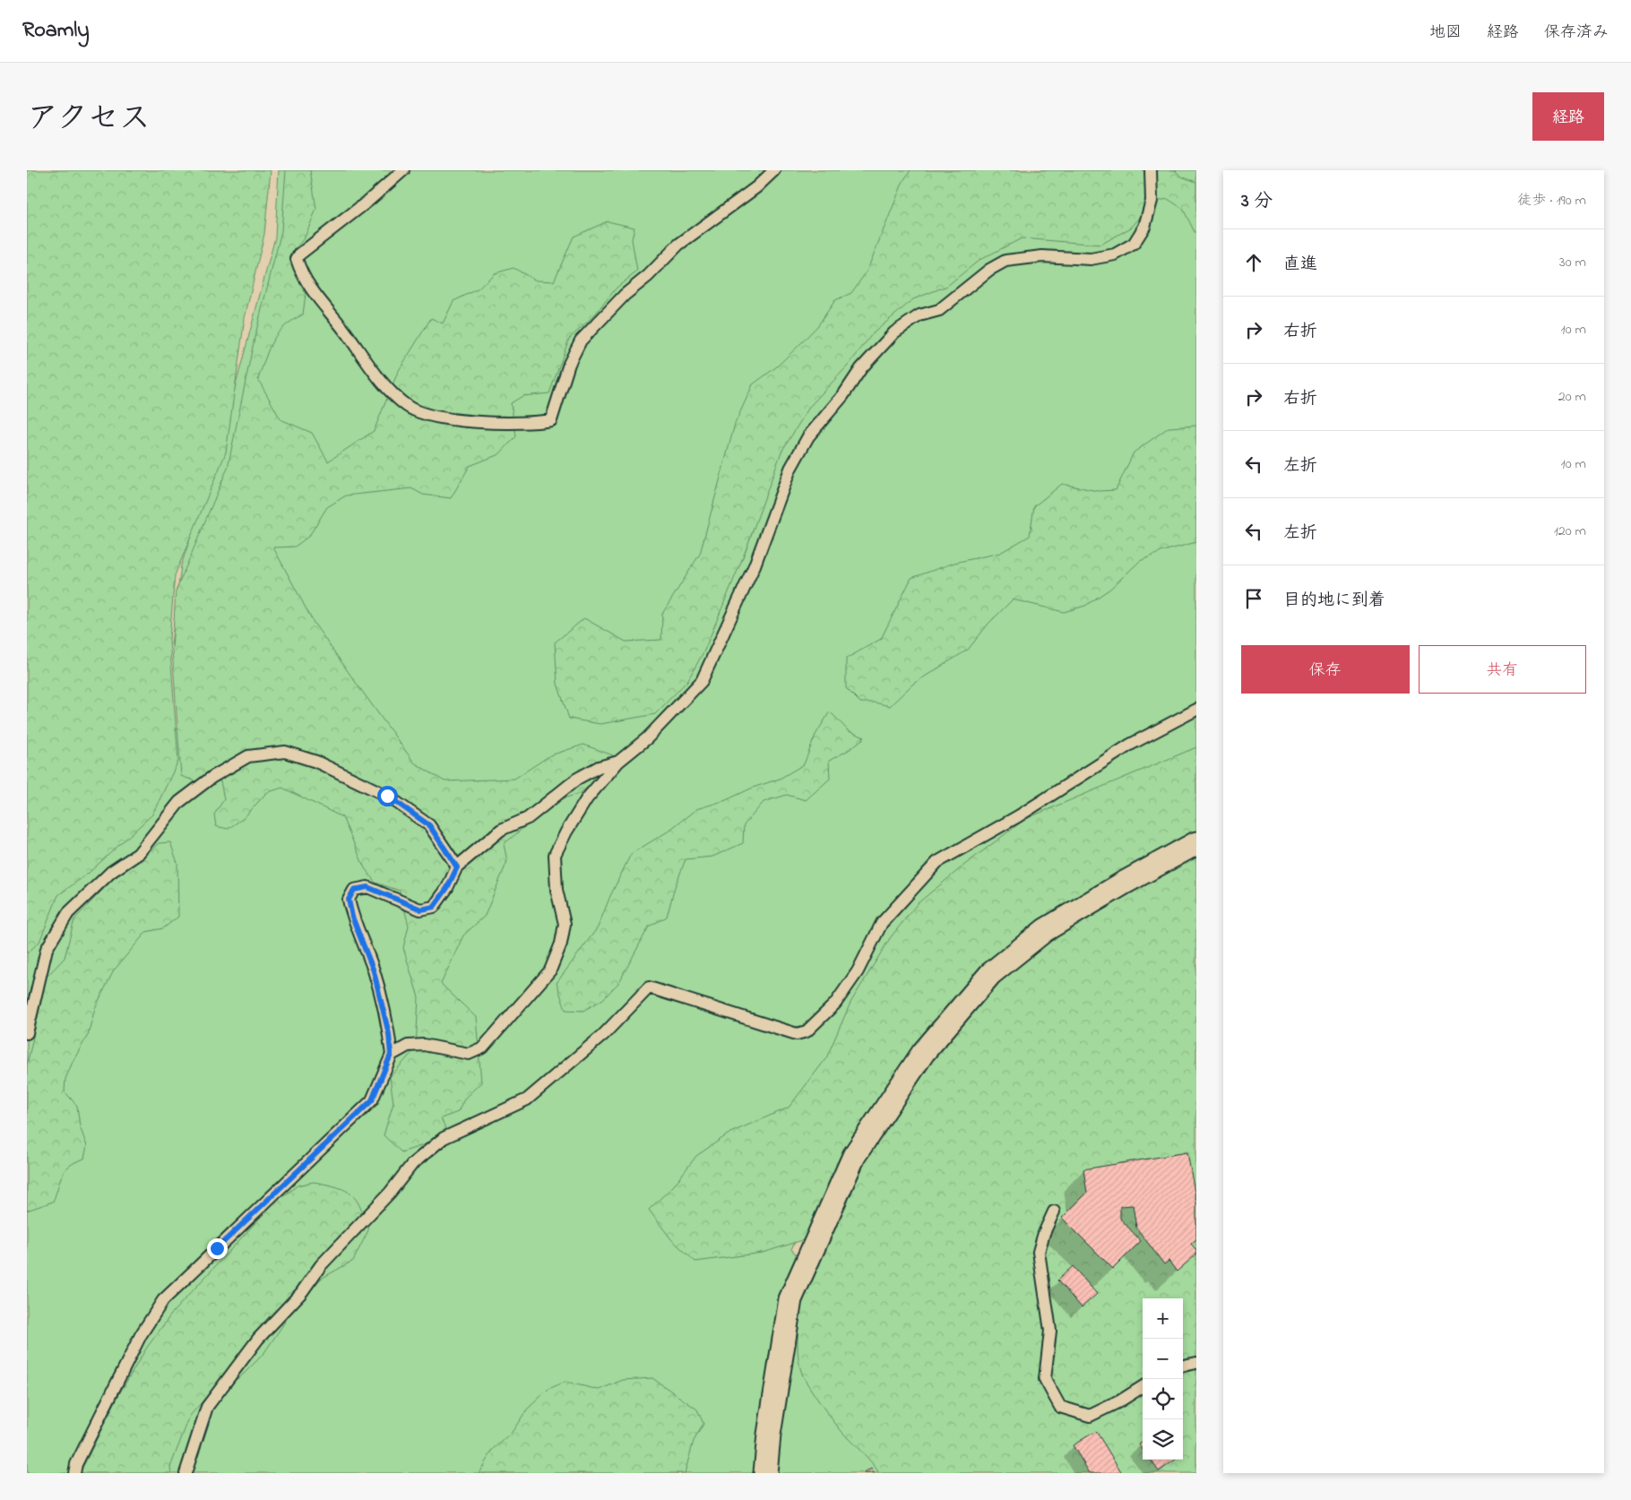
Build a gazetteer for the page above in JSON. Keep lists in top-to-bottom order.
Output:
{
  "page": {
    "header": "Roamly",
    "nav": ["地図", "経路", "保存済み"],
    "title": "アクセス",
    "buttons": [
      "経路",
      ["保存", "共有"]
    ],
    "heading": ["3 分", "徒歩 · 190 m"],
    "list": [
      ["直進", "30 m"],
      ["右折", "10 m"],
      ["右折", "20 m"],
      ["左折", "10 m"],
      ["左折", "120 m"],
      "目的地に到着"
    ],
    "map_buttons": ["+", "−"]
  }
}
